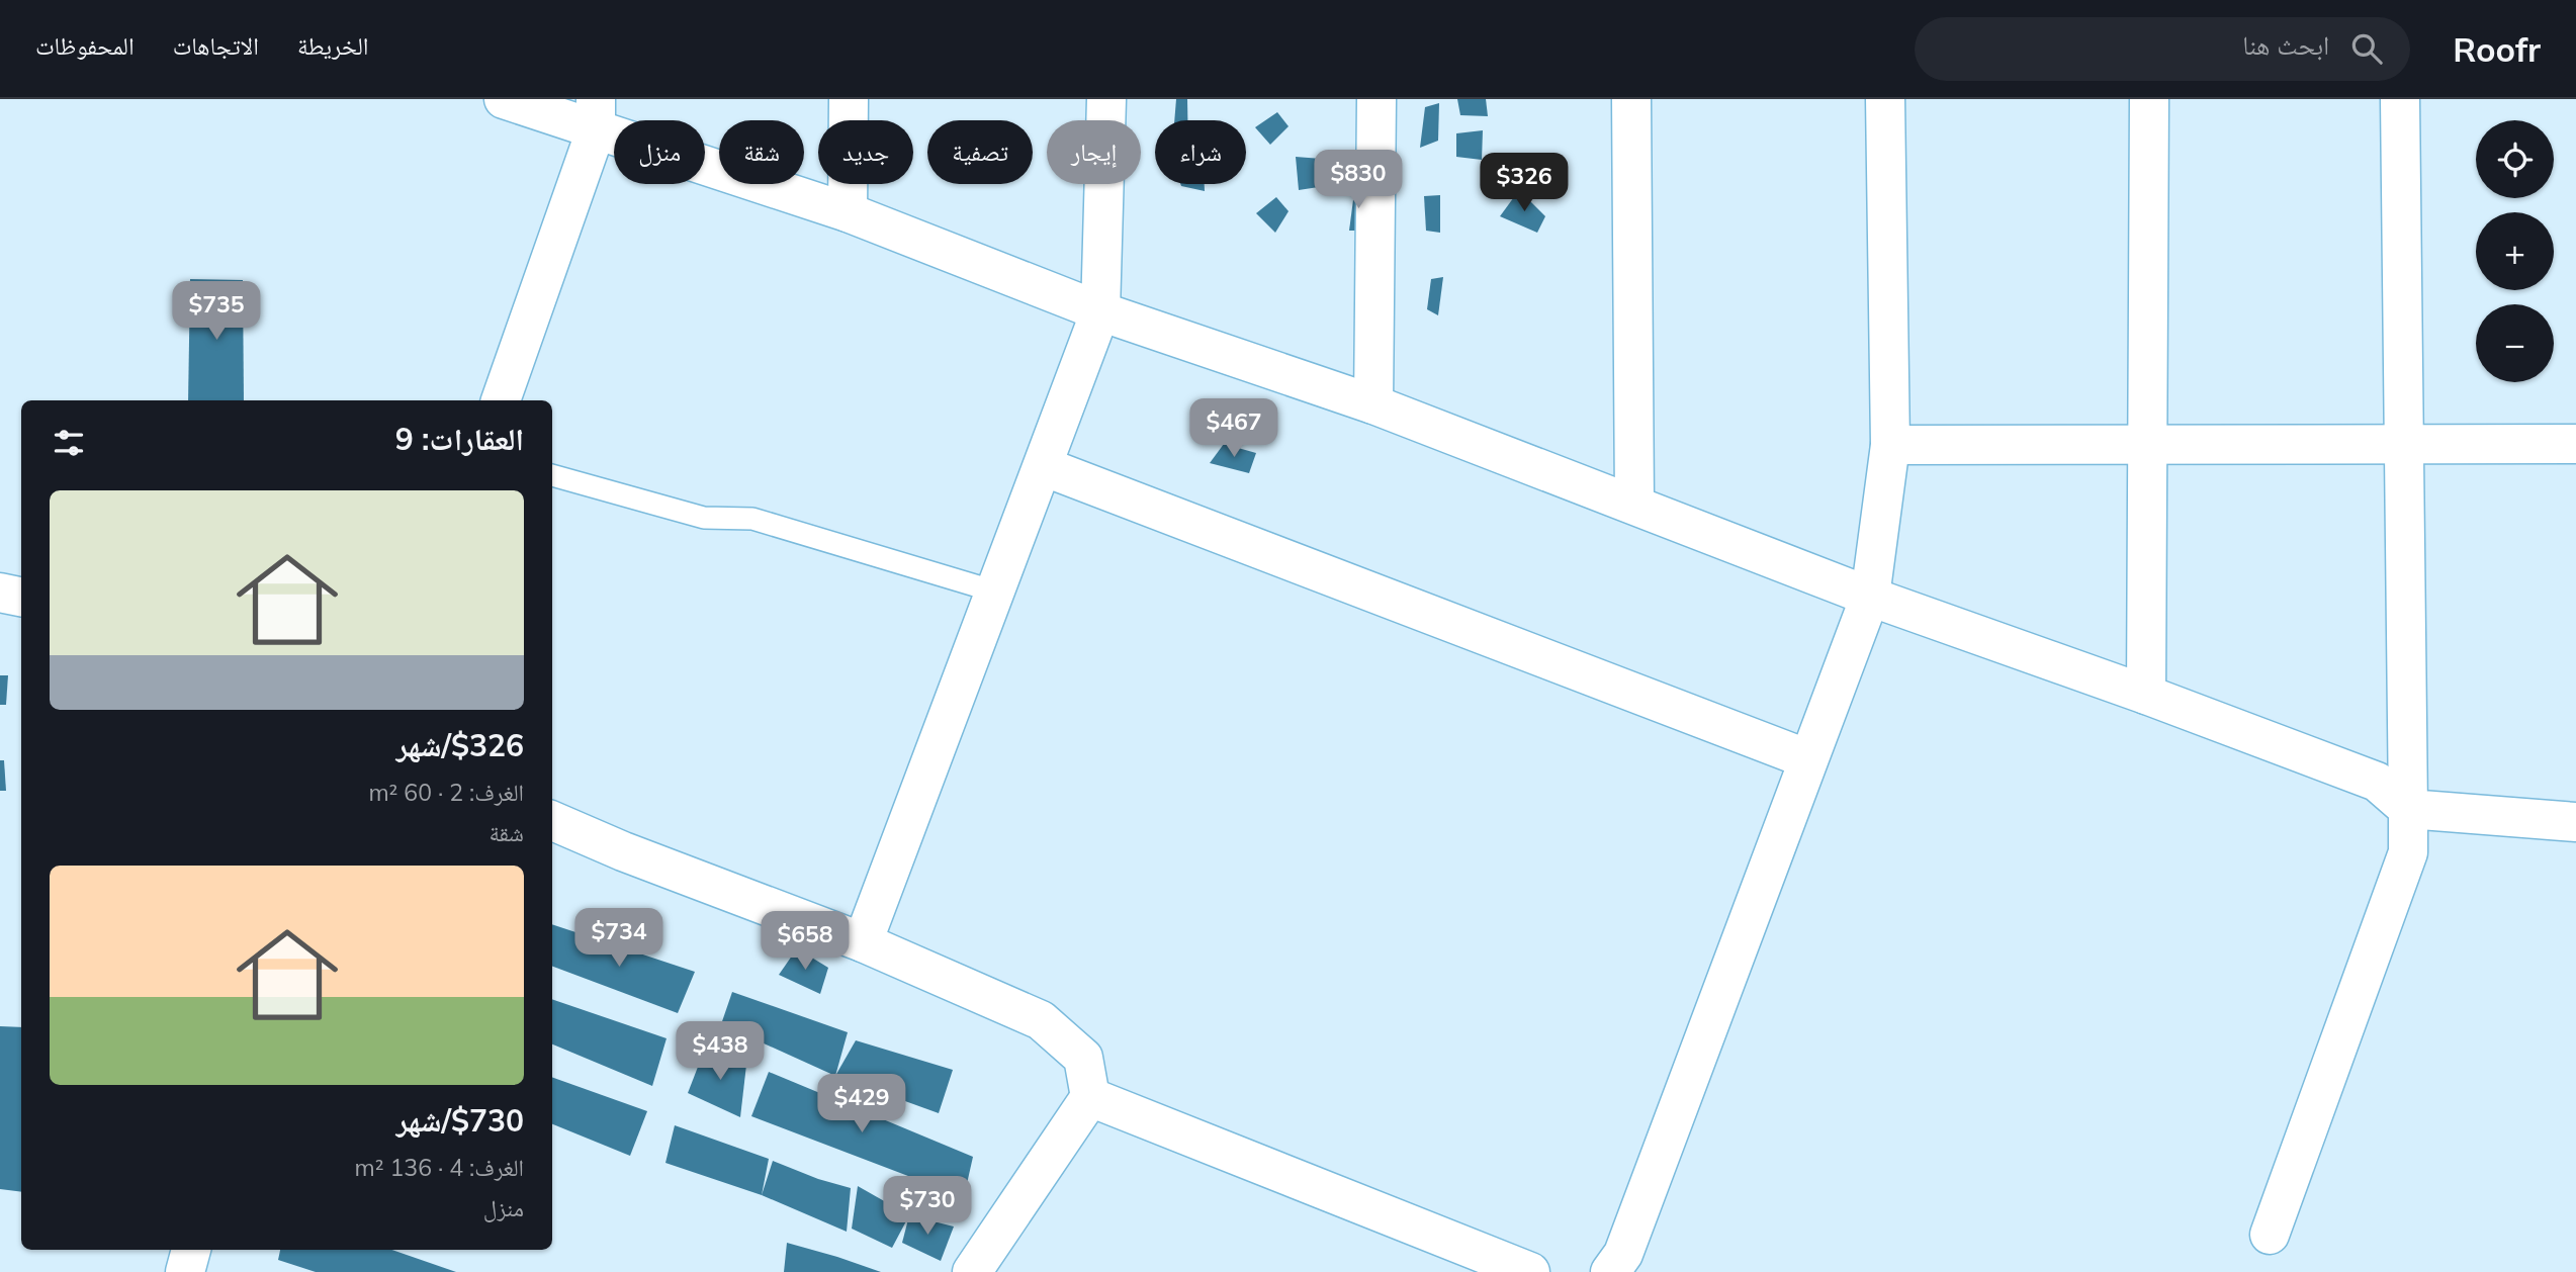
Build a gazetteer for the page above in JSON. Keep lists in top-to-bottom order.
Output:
{
  "page": {
    "header": "Roofr",
    "search": "ابحث هنا",
    "nav": ["الخريطة", "الاتجاهات", "المحفوظات"],
    "map_buttons": ["+", "−"],
    "chip": [
      "شراء",
      "إيجار",
      "تصفية",
      "جديد",
      "شقة",
      "منزل"
    ],
    "price": [
      "$830",
      "$326",
      "$735",
      "$467",
      "$734",
      "$658",
      "$438",
      "$429",
      "$730"
    ],
    "heading": "العقارات: 9",
    "list": [
      {
        "name": "$326/شهر",
        "note": "الغرف: 2 · 60 m² · شقة"
      },
      {
        "name": "$730/شهر",
        "note": "الغرف: 4 · 136 m² · منزل"
      }
    ]
  }
}
